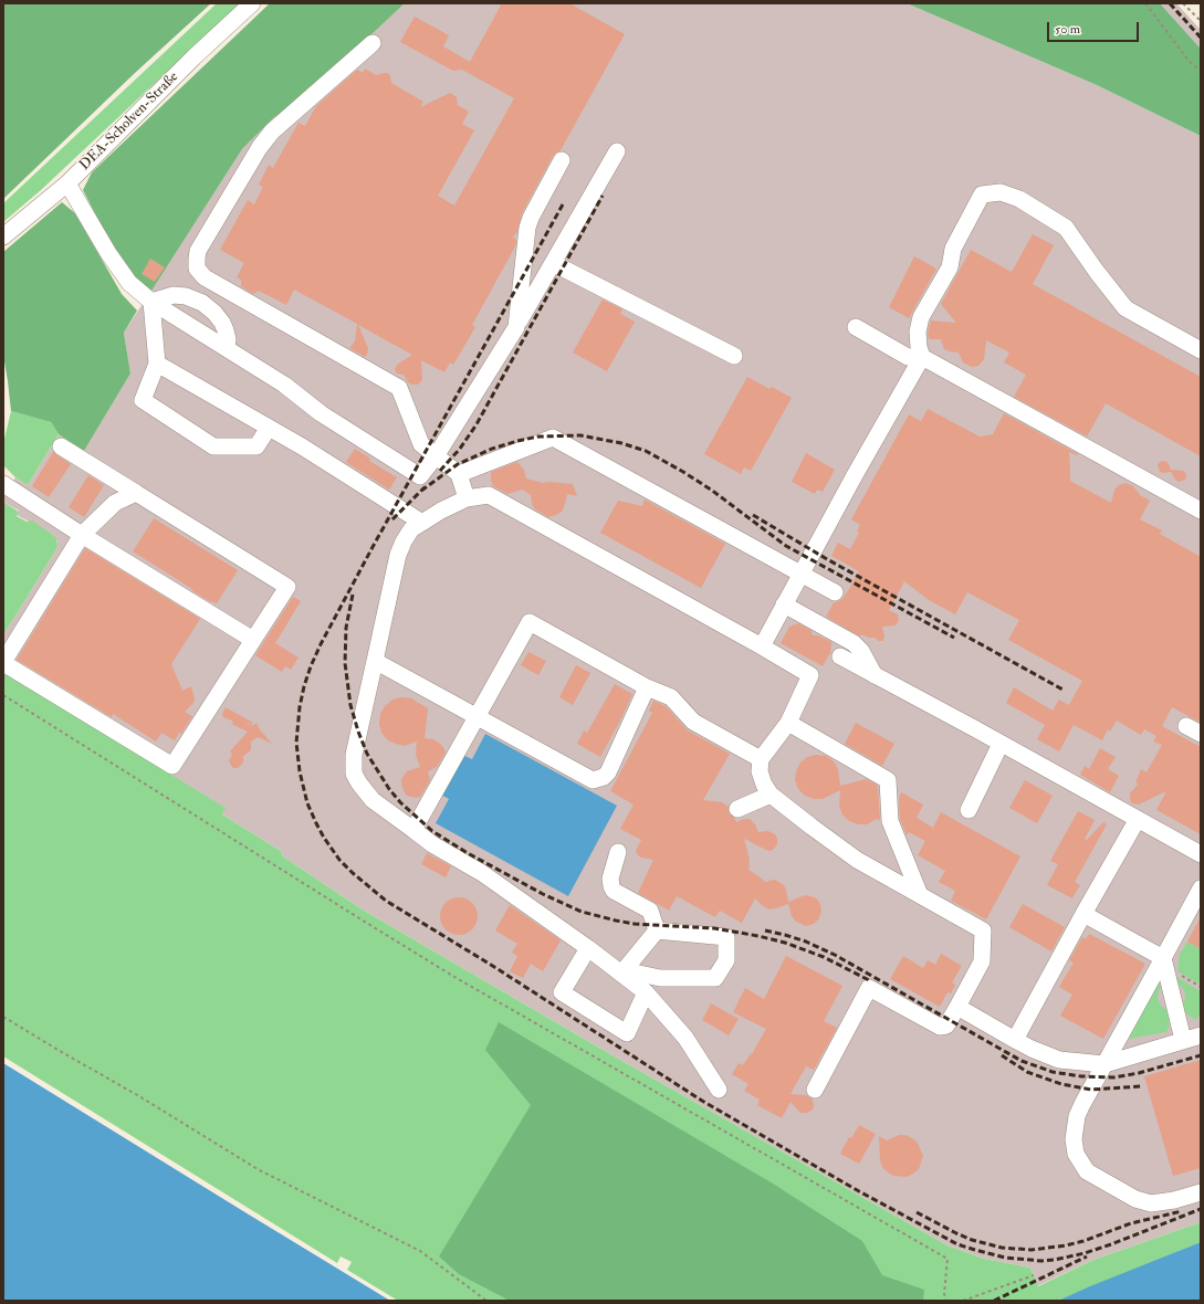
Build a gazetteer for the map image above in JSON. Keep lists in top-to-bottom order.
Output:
{
  "streets": {
    "street": ["DEA-Scholven-Straße"]
  },
  "scale_bar": "50 m"
}
